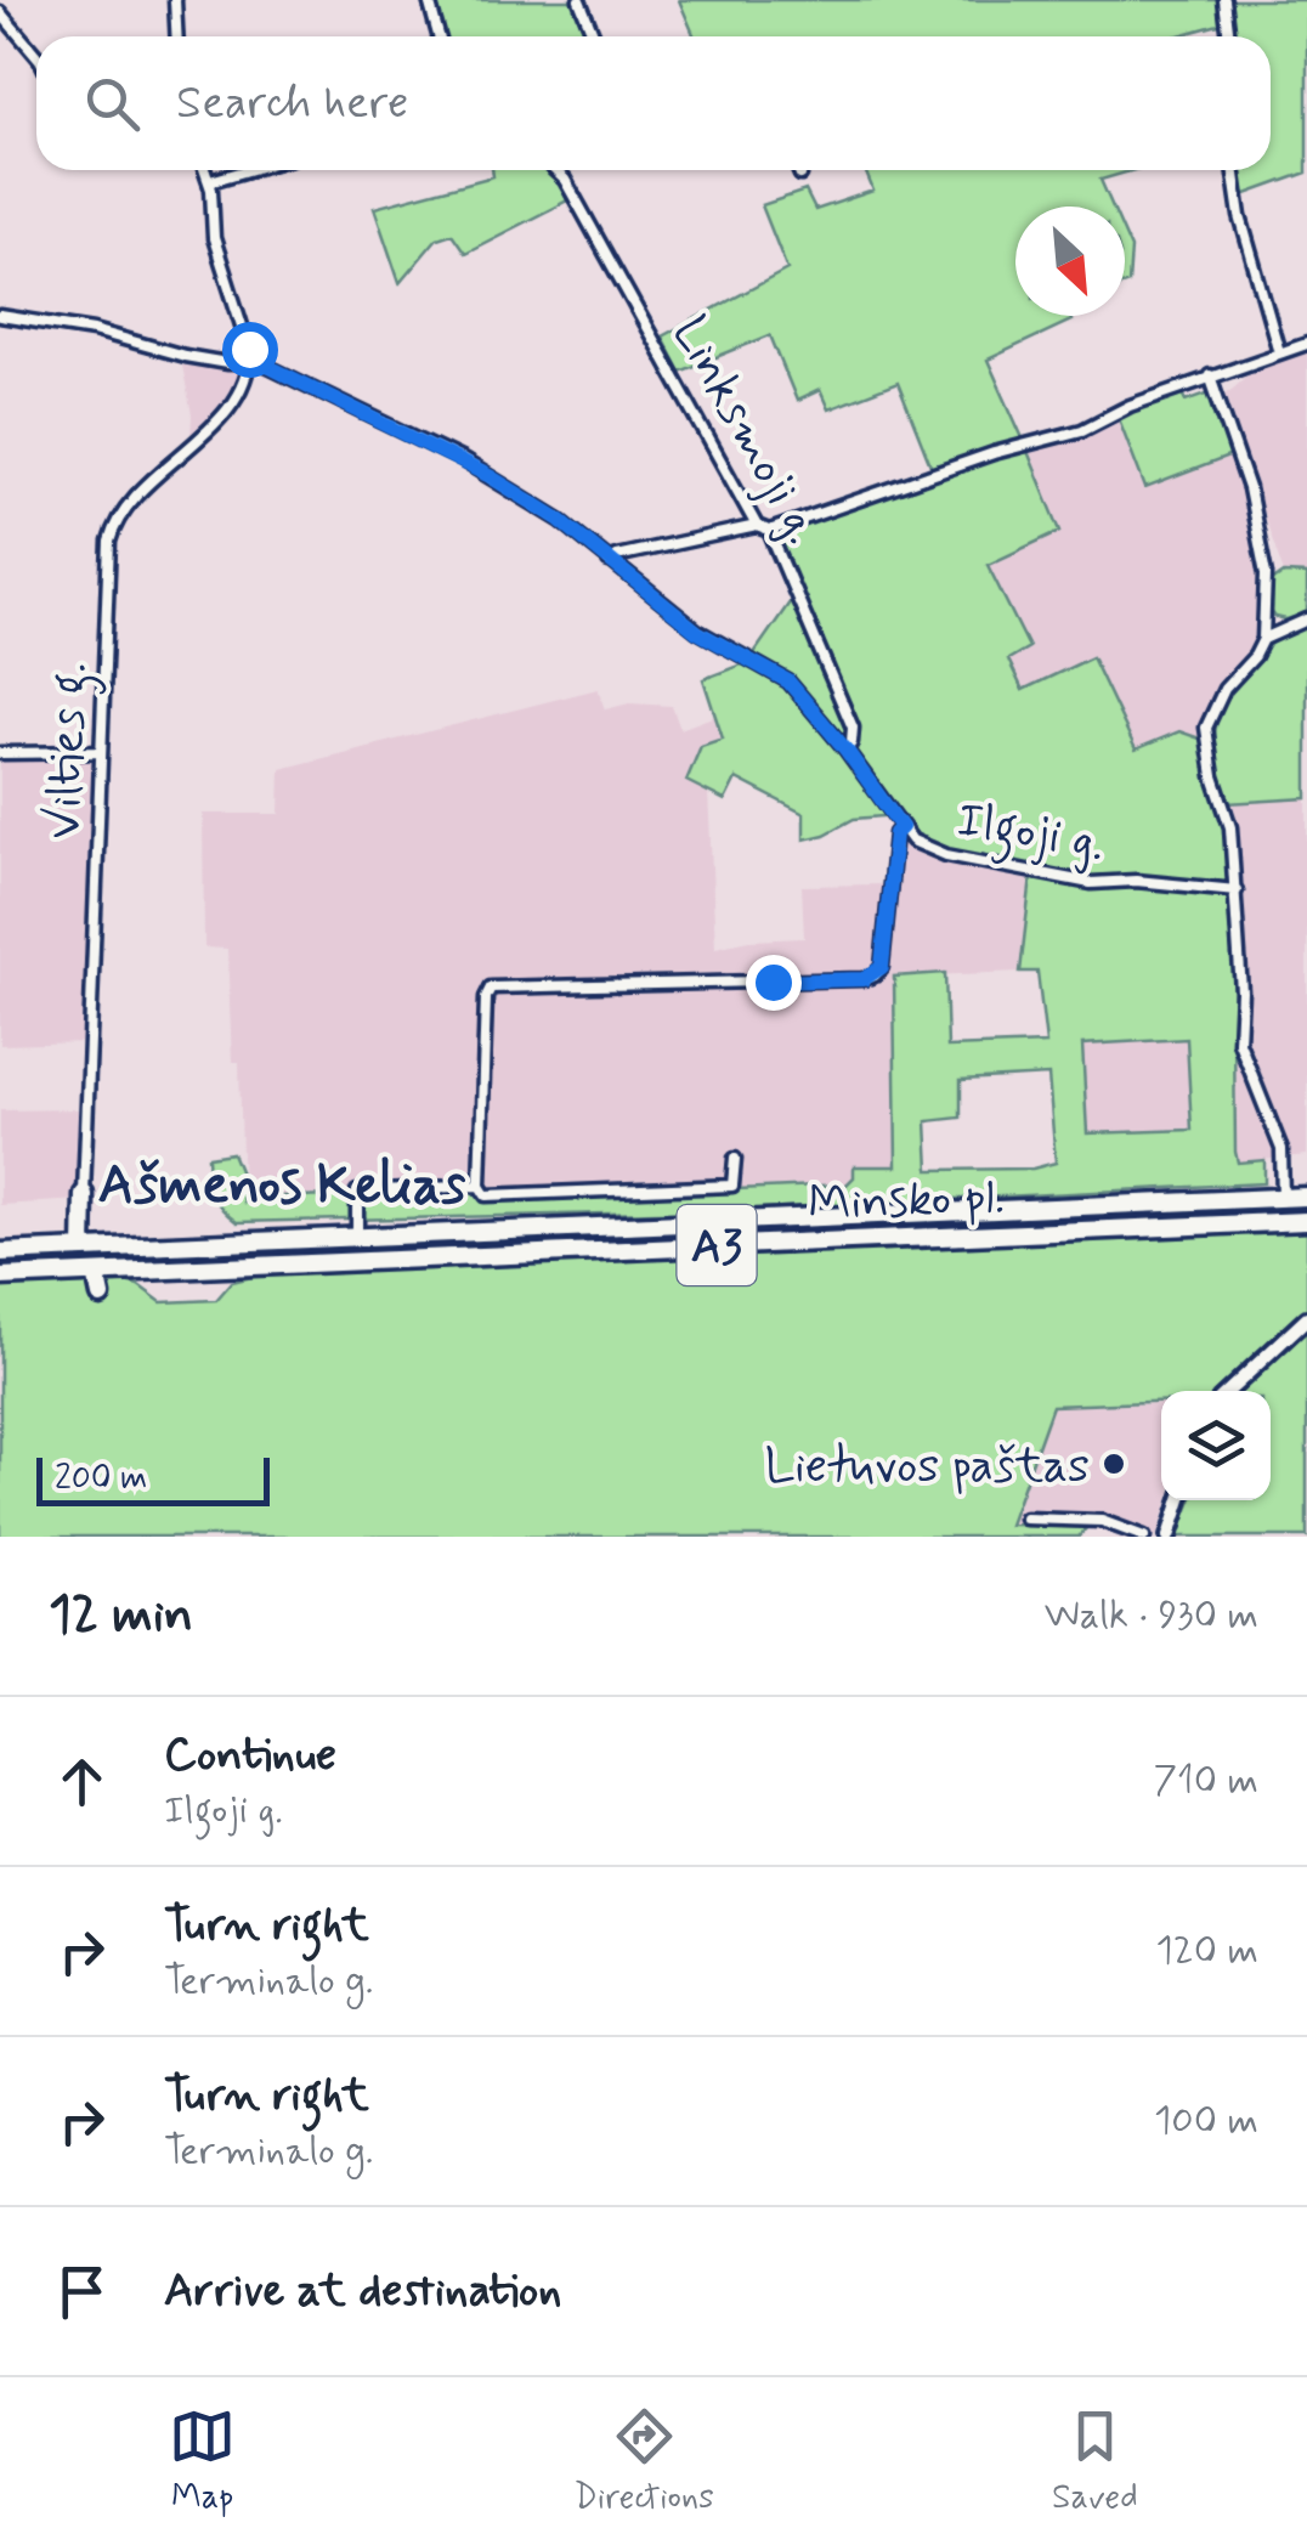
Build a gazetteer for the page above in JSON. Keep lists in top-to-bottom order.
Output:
{
  "streets": {
    "highway": ["Minsko pl.", "A3"],
    "street": ["Linksmoji g.", "Vilties g.", "Ilgoji g."]
  },
  "crossings": [
    ["Linksmoji g.", "Ilgoji g."],
    ["Vilties g.", "Ilgoji g."]
  ],
  "districts": ["Ašmenos Kelias"],
  "places": ["Lietuvos paštas"],
  "scale_bar": "200 m",
  "north": "bottom right",
  "page": {
    "search": "Search here",
    "scale": "200 m",
    "heading": ["12 min", "Walk · 930 m"],
    "list": [
      ["Continue", "Ilgoji g.", "710 m"],
      ["Turn right", "Terminalo g.", "120 m"],
      ["Turn right", "Terminalo g.", "100 m"],
      "Arrive at destination"
    ],
    "nav": ["Map", "Directions", "Saved"]
  }
}
